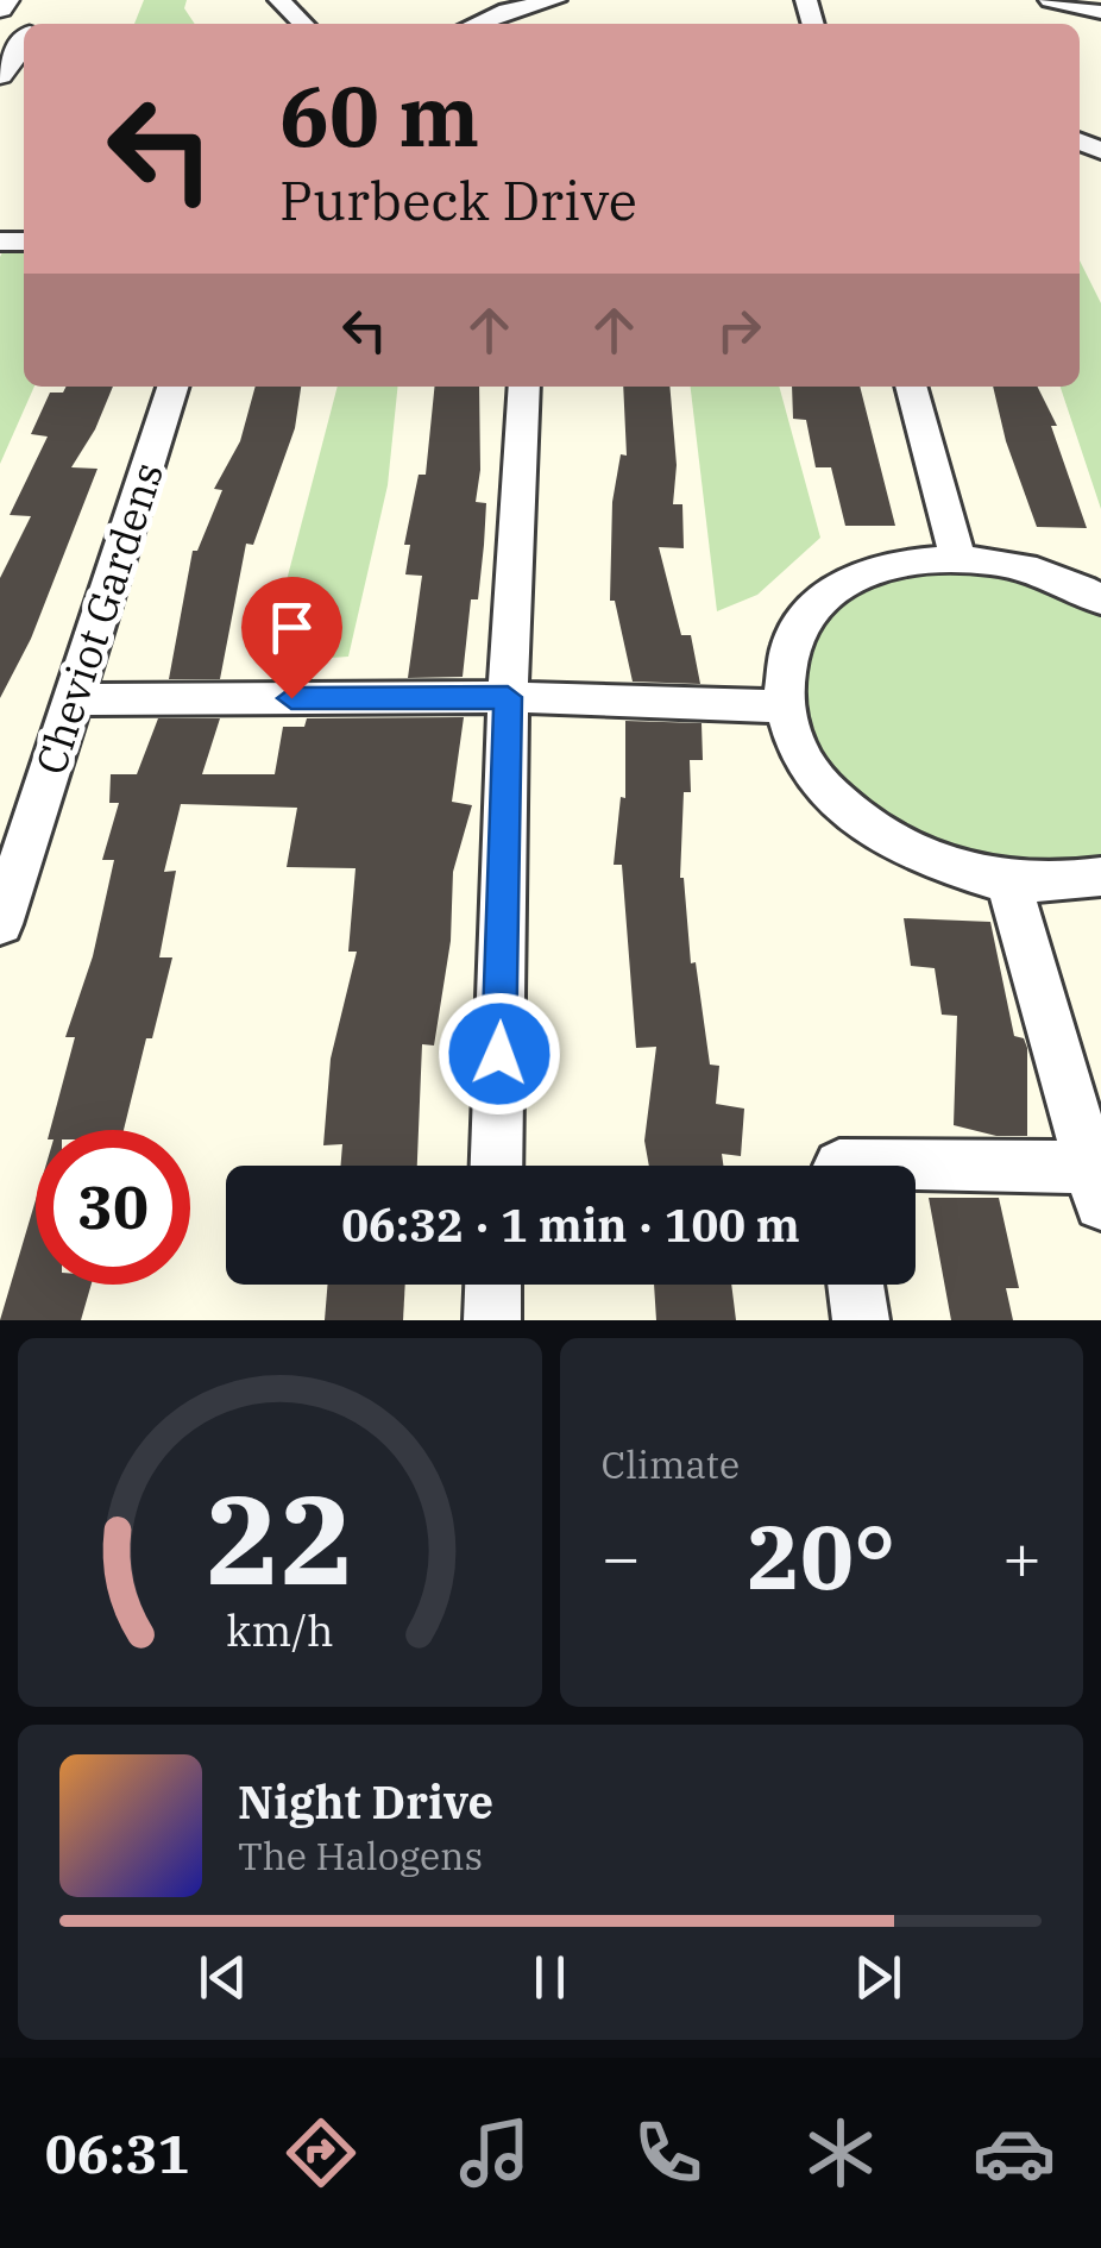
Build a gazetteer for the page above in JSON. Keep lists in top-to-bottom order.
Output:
{
  "streets": {
    "street": ["Cheviot Gardens"]
  },
  "page": {
    "turn": ["60 m", "Purbeck Drive"],
    "limit": "30",
    "trip": "06:32 · 1 min · 100 m",
    "tile": "Climate",
    "heat": ["−", "20°", "+"],
    "song": ["Night Drive", "The Halogens"],
    "tabs": "06:31",
    "gauge": ["22", "km/h"]
  }
}
